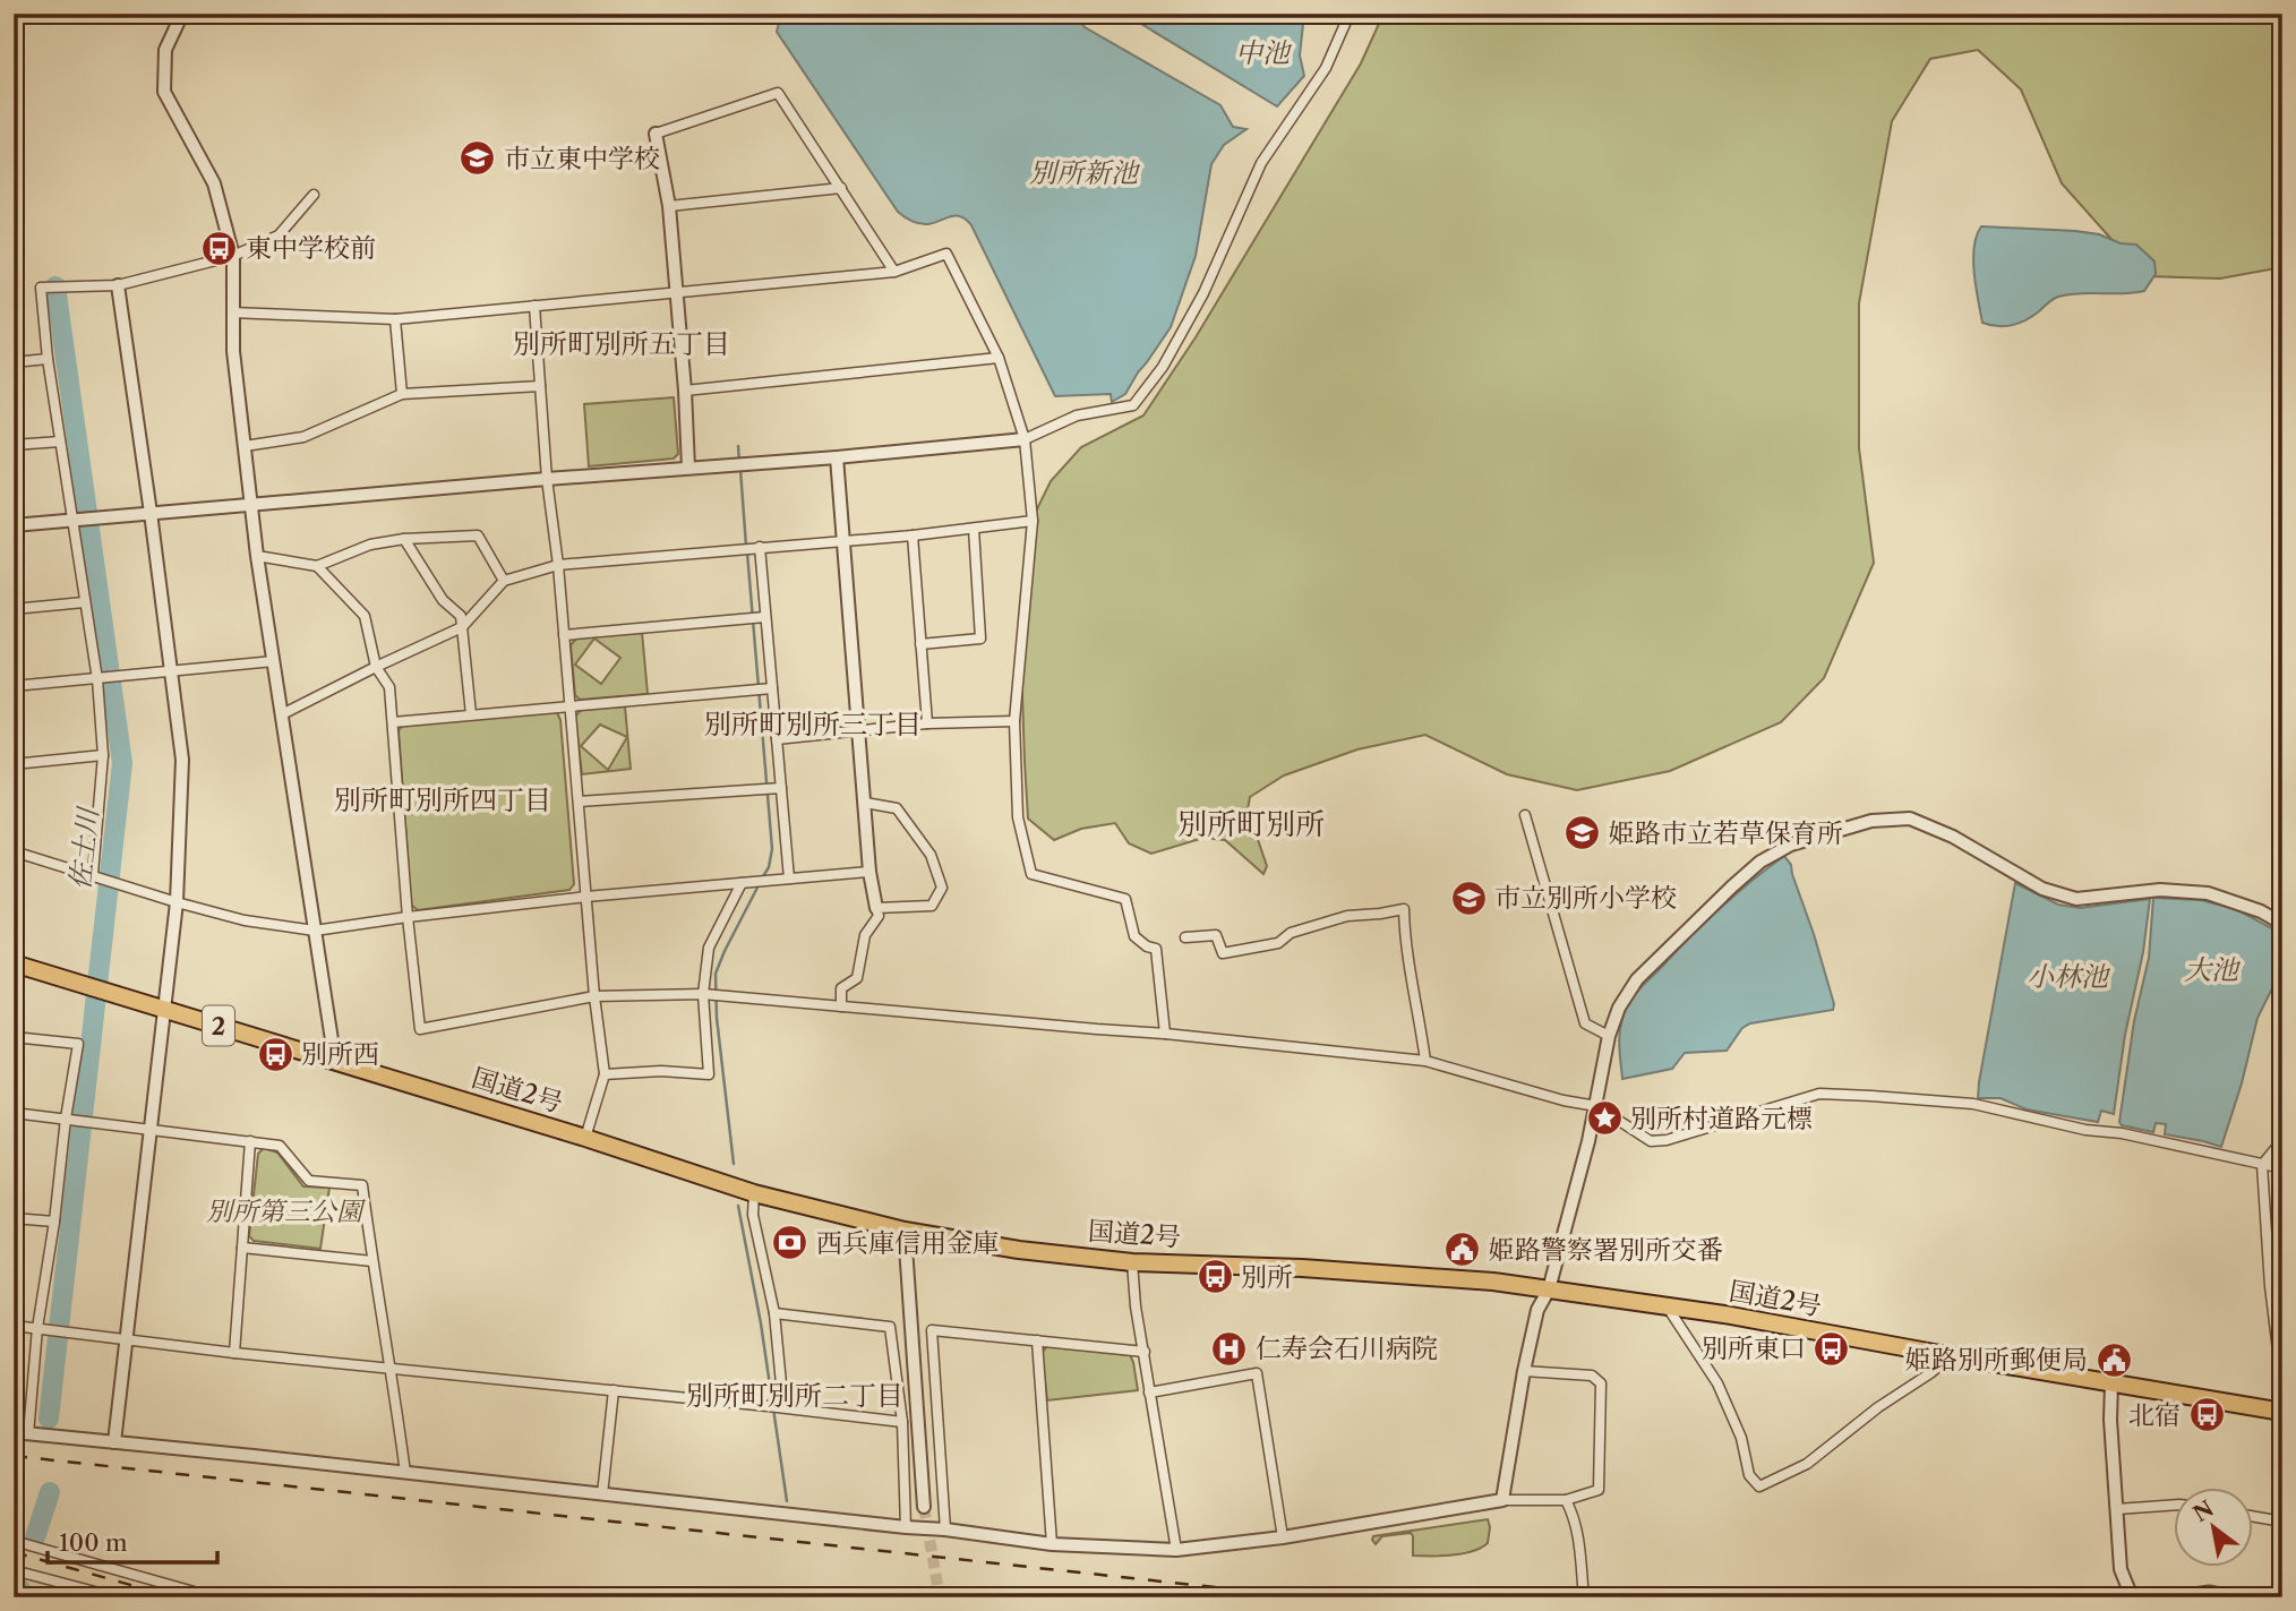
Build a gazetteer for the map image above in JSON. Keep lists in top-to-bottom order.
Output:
{
  "streets": {
    "highway": ["2", "国道2号"]
  },
  "districts": [
    "別所町別所五丁目",
    "別所町別所三丁目",
    "別所町別所四丁目",
    "別所町別所",
    "別所町別所二丁目"
  ],
  "water": [
    "中池",
    "別所新池",
    "佐土川",
    "大池",
    "小林池"
  ],
  "parks": ["別所第三公園"],
  "places": {
    "school or university": ["市立東中学校", "姫路市立若草保育所", "市立別所小学校"],
    "bus stop": [
      "東中学校前",
      "別所西",
      "別所",
      "別所東口",
      "北宿"
    ],
    "place": ["別所村道路元標"],
    "bank": ["西兵庫信用金庫"],
    "public building": ["姫路警察署別所交番", "姫路別所郵便局"],
    "hospital": ["仁寿会石川病院"]
  },
  "scale_bar": "100 m",
  "north": "top left"
}
